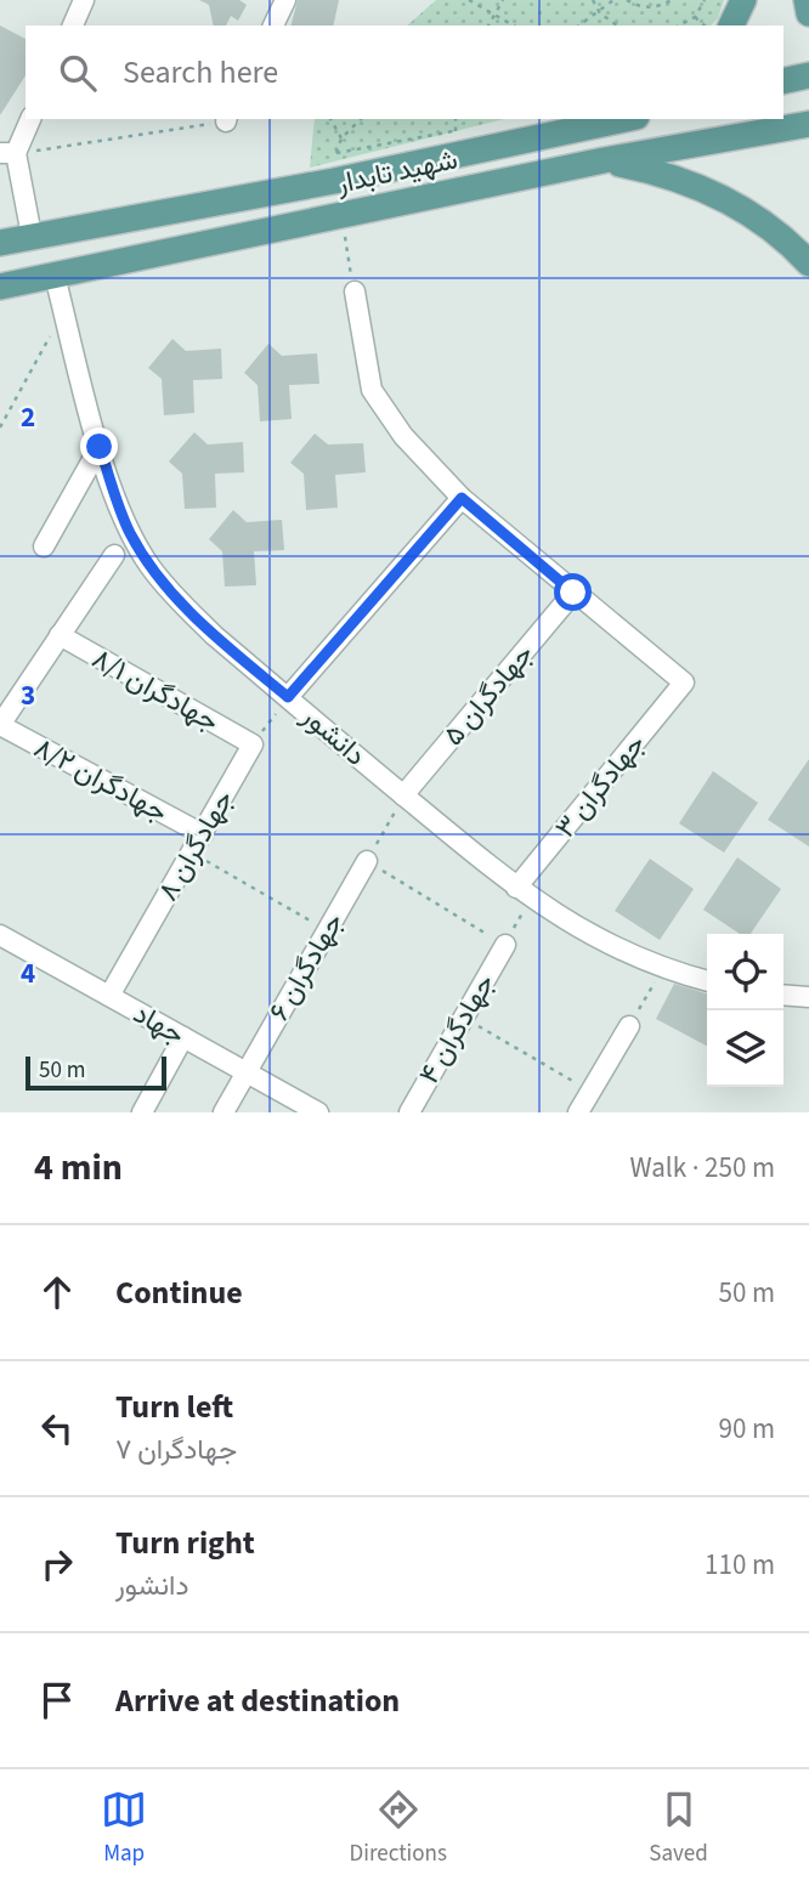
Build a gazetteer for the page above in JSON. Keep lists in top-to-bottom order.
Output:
{
  "streets": {
    "main road": ["شهید تابدار"],
    "street": [
      "جهادگران ۸/۱",
      "جهادگران ۵",
      "دانشور",
      "جهادگران ۸/۲",
      "جهادگران ۳",
      "جهادگران ۸",
      "جهادگران ۶",
      "جهاد",
      "جهادگران ۴"
    ]
  },
  "crossings": [
    ["شهید تابدار", "دانشور"],
    ["جهادگران ۸/۱", "جهادگران ۸"],
    ["جهادگران ۵", "دانشور"],
    ["جهادگران ۵", "جهادگران ۳"],
    ["دانشور", "جهادگران ۳"],
    ["جهادگران ۸/۲", "جهادگران ۸"],
    ["جهادگران ۸", "جهاد"],
    ["جهادگران ۶", "جهاد"]
  ],
  "scale_bar": "50 m",
  "page": {
    "search": "Search here",
    "scale": "50 m",
    "heading": ["4 min", "Walk · 250 m"],
    "list": [
      ["Continue", "50 m"],
      ["Turn left", "جهادگران ۷", "90 m"],
      ["Turn right", "دانشور", "110 m"],
      "Arrive at destination"
    ],
    "nav": ["Map", "Directions", "Saved"]
  },
  "grid": {
    "rows": ["2", "3", "4"]
  }
}
